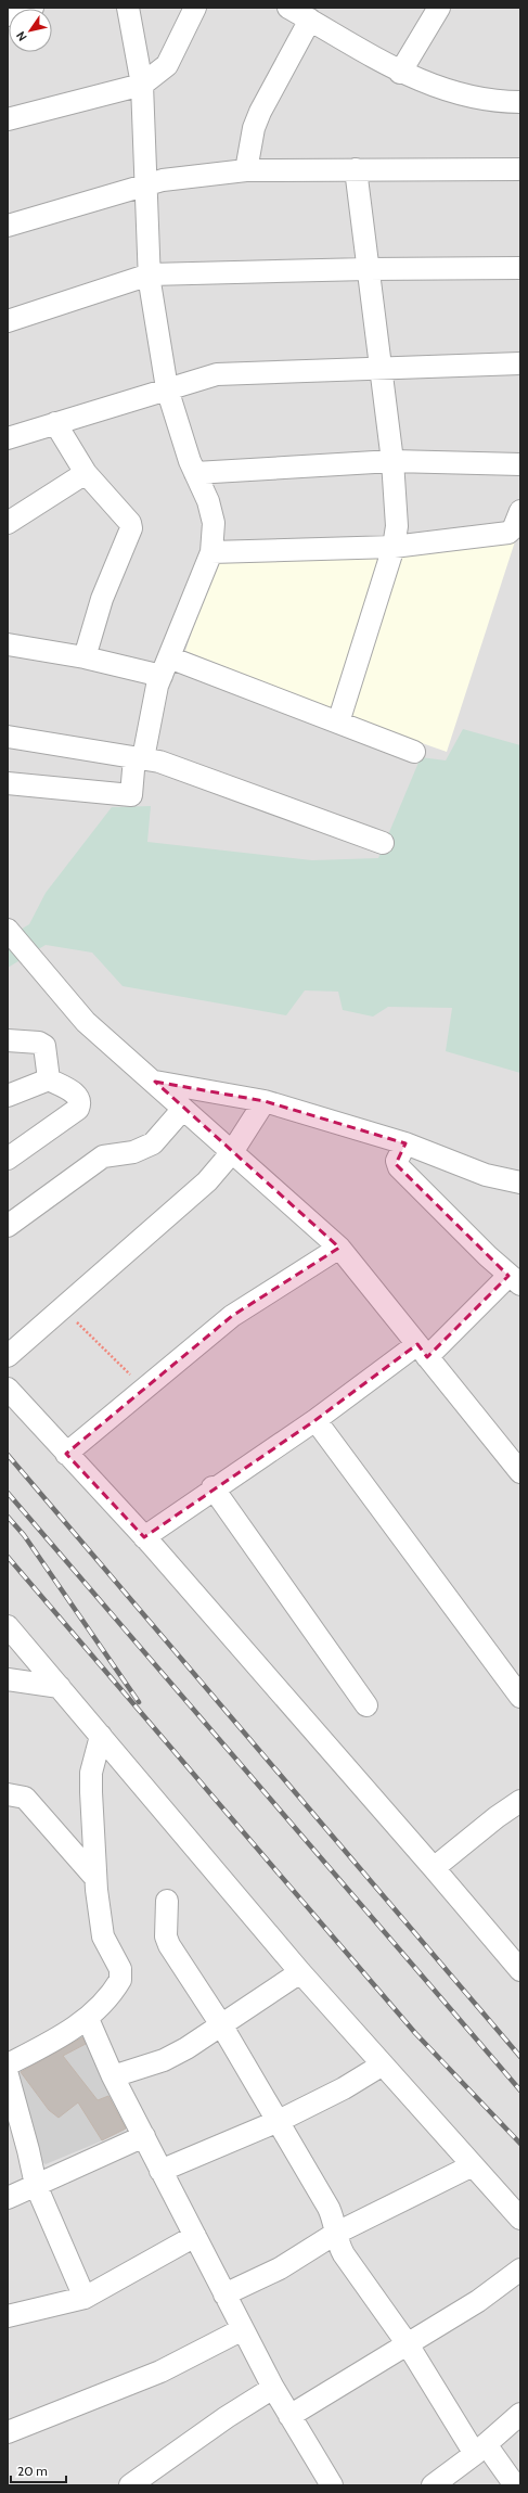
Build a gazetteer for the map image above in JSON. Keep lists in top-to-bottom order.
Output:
{
  "scale_bar": "20 m",
  "north": "bottom left"
}
